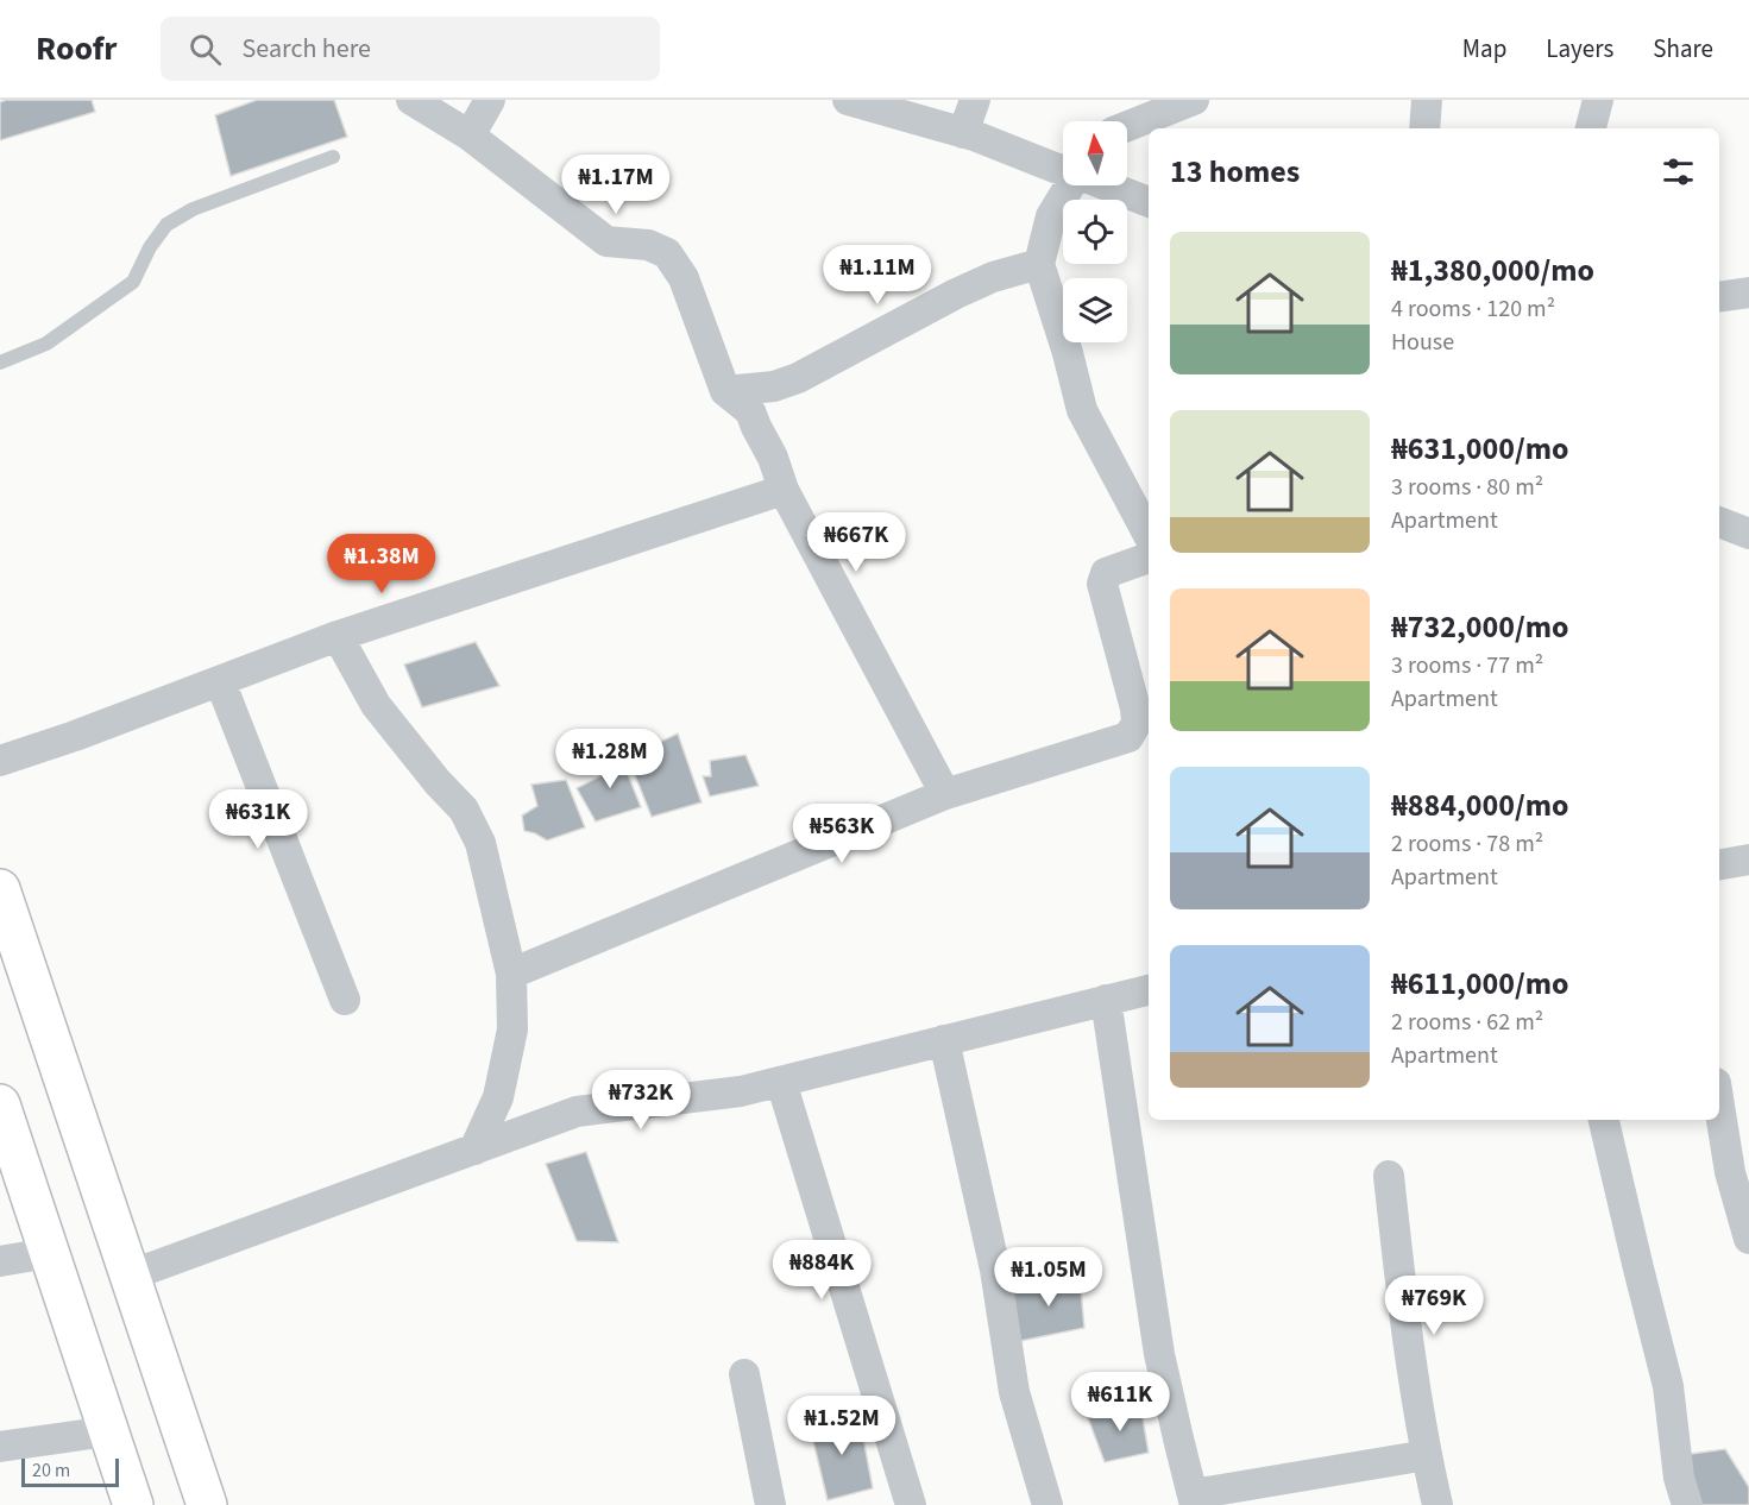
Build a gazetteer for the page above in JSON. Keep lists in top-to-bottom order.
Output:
{
  "scale_bar": "20 m",
  "north": "top",
  "page": {
    "header": "Roofr",
    "search": "Search here",
    "nav": ["Map", "Layers", "Share"],
    "heading": "13 homes",
    "price": [
      "₦1.17M",
      "₦1.11M",
      "₦667K",
      "₦1.38M",
      "₦1.28M",
      "₦631K",
      "₦563K",
      "₦732K",
      "₦884K",
      "₦1.05M",
      "₦769K",
      "₦611K",
      "₦1.52M"
    ],
    "list": [
      {
        "name": "₦1,380,000/mo",
        "note": "4 rooms · 120 m² · House"
      },
      {
        "name": "₦631,000/mo",
        "note": "3 rooms · 80 m² · Apartment"
      },
      {
        "name": "₦732,000/mo",
        "note": "3 rooms · 77 m² · Apartment"
      },
      {
        "name": "₦884,000/mo",
        "note": "2 rooms · 78 m² · Apartment"
      },
      {
        "name": "₦611,000/mo",
        "note": "2 rooms · 62 m² · Apartment"
      }
    ],
    "scale": "20 m"
  }
}
